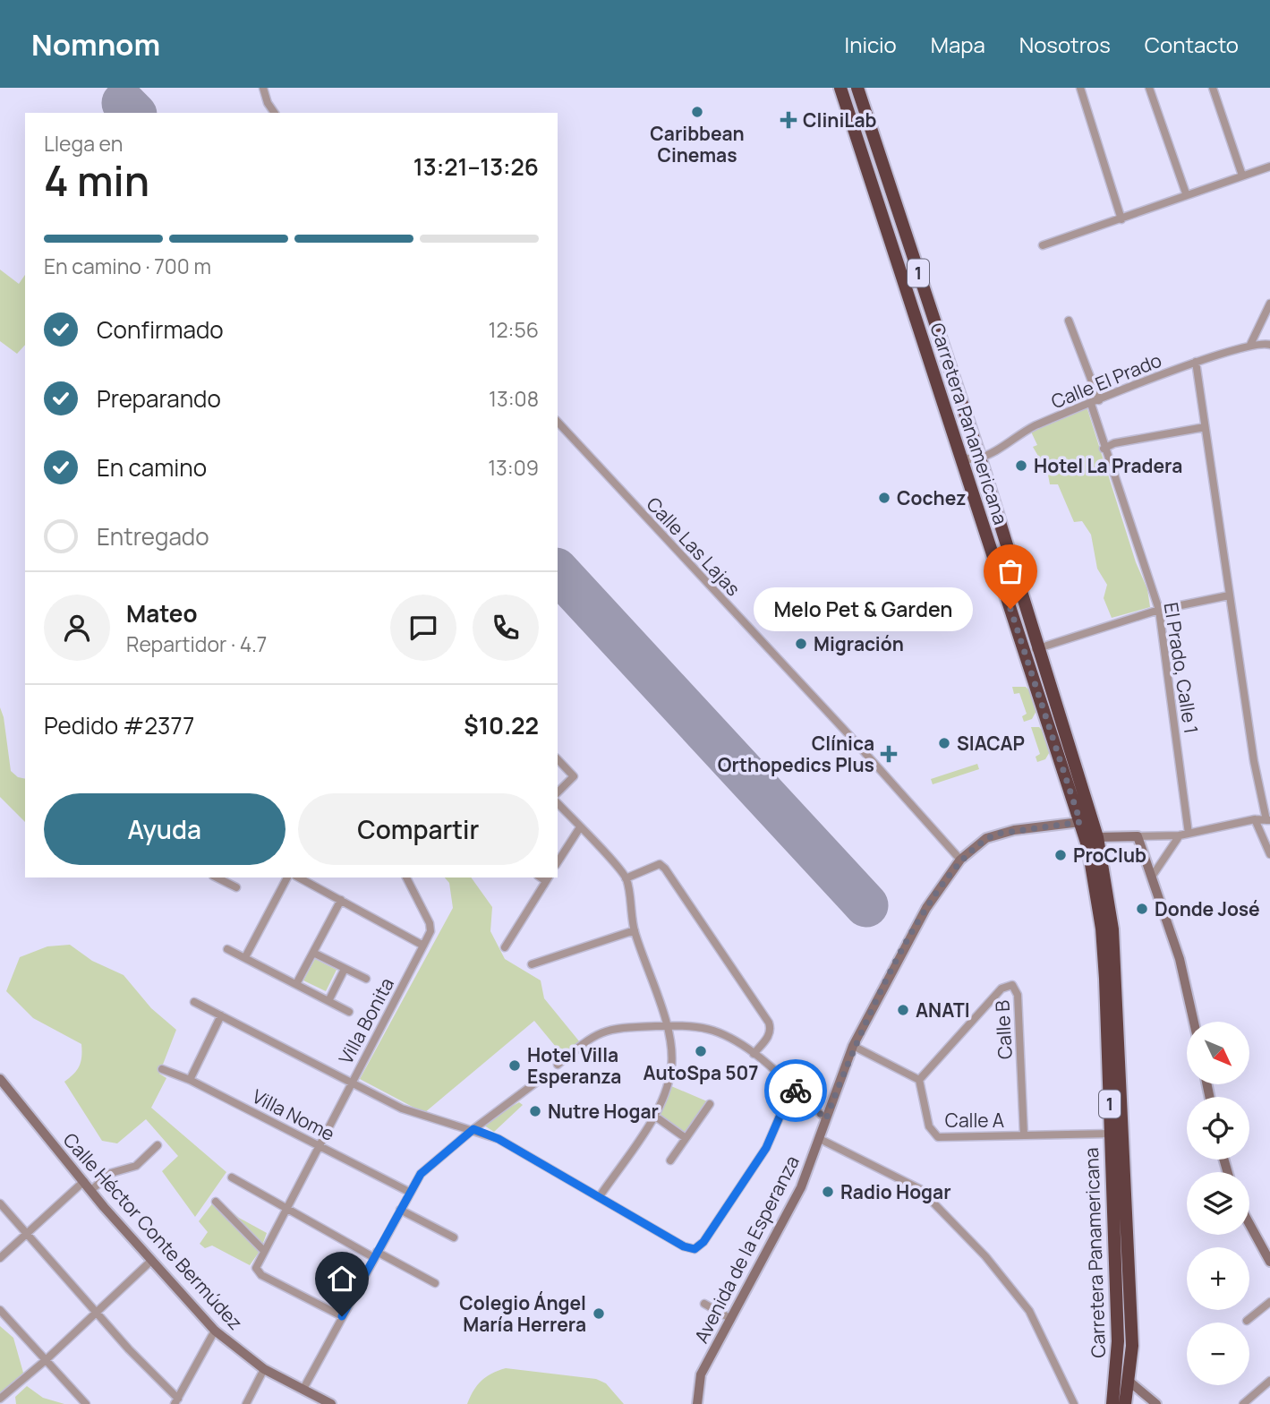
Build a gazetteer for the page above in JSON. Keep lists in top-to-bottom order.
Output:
{
  "streets": {
    "highway": ["1", "Carretera Panamericana"],
    "street": [
      "Calle El Prado",
      "Calle Las Lajas",
      "El Prado, Calle 1",
      "Villa Bonita",
      "Calle B",
      "Villa Nome",
      "Calle A",
      "Calle Héctor Conte Bermúdez",
      "Avenida de la Esperanza"
    ]
  },
  "crossings": [
    ["1", "Carretera Panamericana"],
    ["Calle El Prado", "Carretera Panamericana"],
    ["Calle El Prado", "El Prado, Calle 1"],
    ["Carretera Panamericana", "Calle A"],
    ["Carretera Panamericana", "Avenida de la Esperanza"],
    ["Calle Las Lajas", "Avenida de la Esperanza"],
    ["Calle B", "Calle A"]
  ],
  "places": {
    "other": [
      "Caribbean Cinemas",
      "Hotel La Pradera",
      "Cochez",
      "Melo Pet & Garden",
      "Migración",
      "SIACAP",
      "ProClub",
      "Donde José",
      "ANATI",
      "AutoSpa 507",
      "Hotel Villa Esperanza",
      "Nutre Hogar",
      "Radio Hogar",
      "Colegio Ángel María Herrera"
    ],
    "health": ["CliniLab", "Clínica Orthopedics Plus"]
  },
  "north": "bottom right",
  "page": {
    "header": "Nomnom",
    "nav": [
      "Inicio",
      "Mapa",
      "Nosotros",
      "Contacto"
    ],
    "heading": ["4 min", "Llega en", "13:21–13:26"],
    "panel": [
      "Mateo",
      "Repartidor · 4.7",
      "Pedido #2377",
      "$10.22"
    ],
    "bar": "En camino · 700 m",
    "list": [
      ["Confirmado", "12:56"],
      ["Preparando", "13:08"],
      ["En camino", "13:09"],
      "Entregado"
    ],
    "bubble": "Melo Pet & Garden",
    "buttons": ["Ayuda", "Compartir"],
    "map_buttons": ["+", "−"]
  }
}
